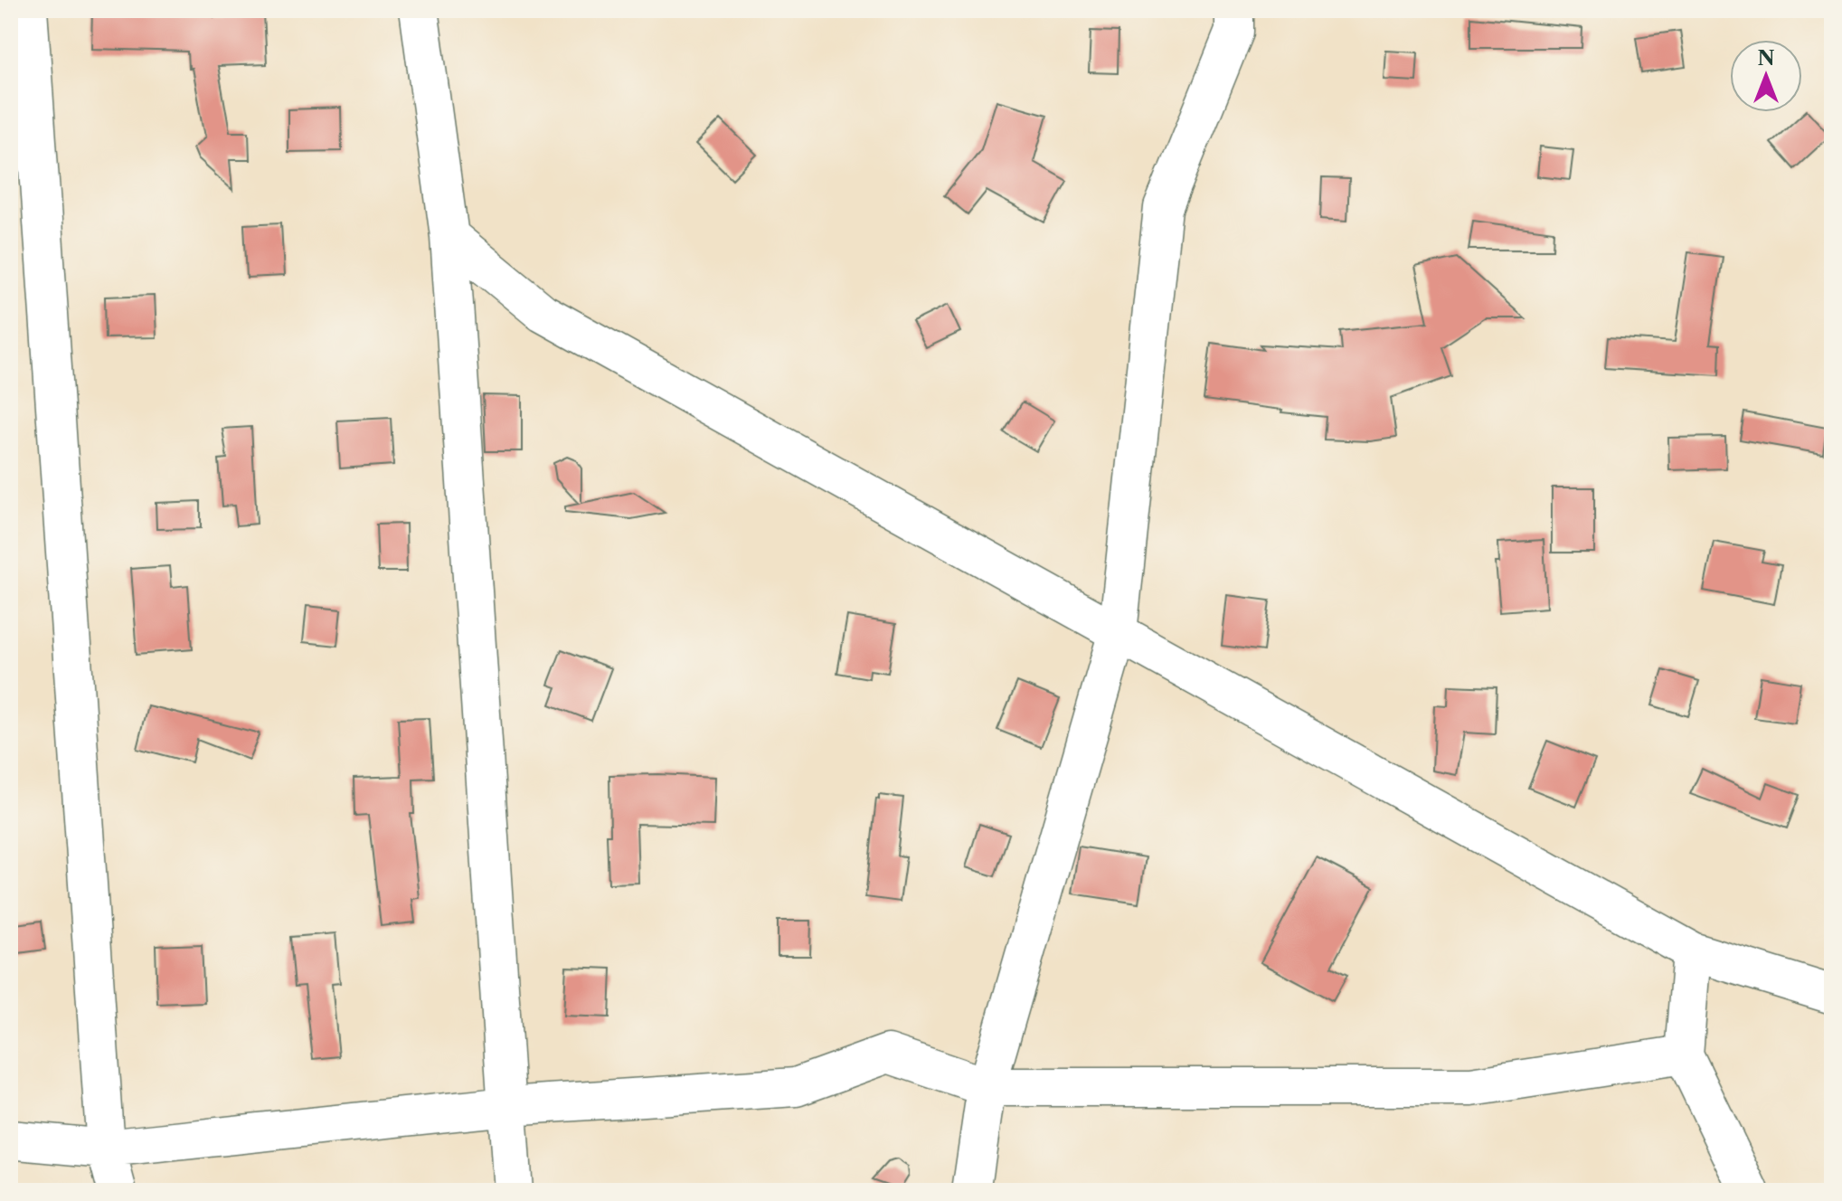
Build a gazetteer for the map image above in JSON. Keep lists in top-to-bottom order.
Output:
{
  "north": "top"
}
